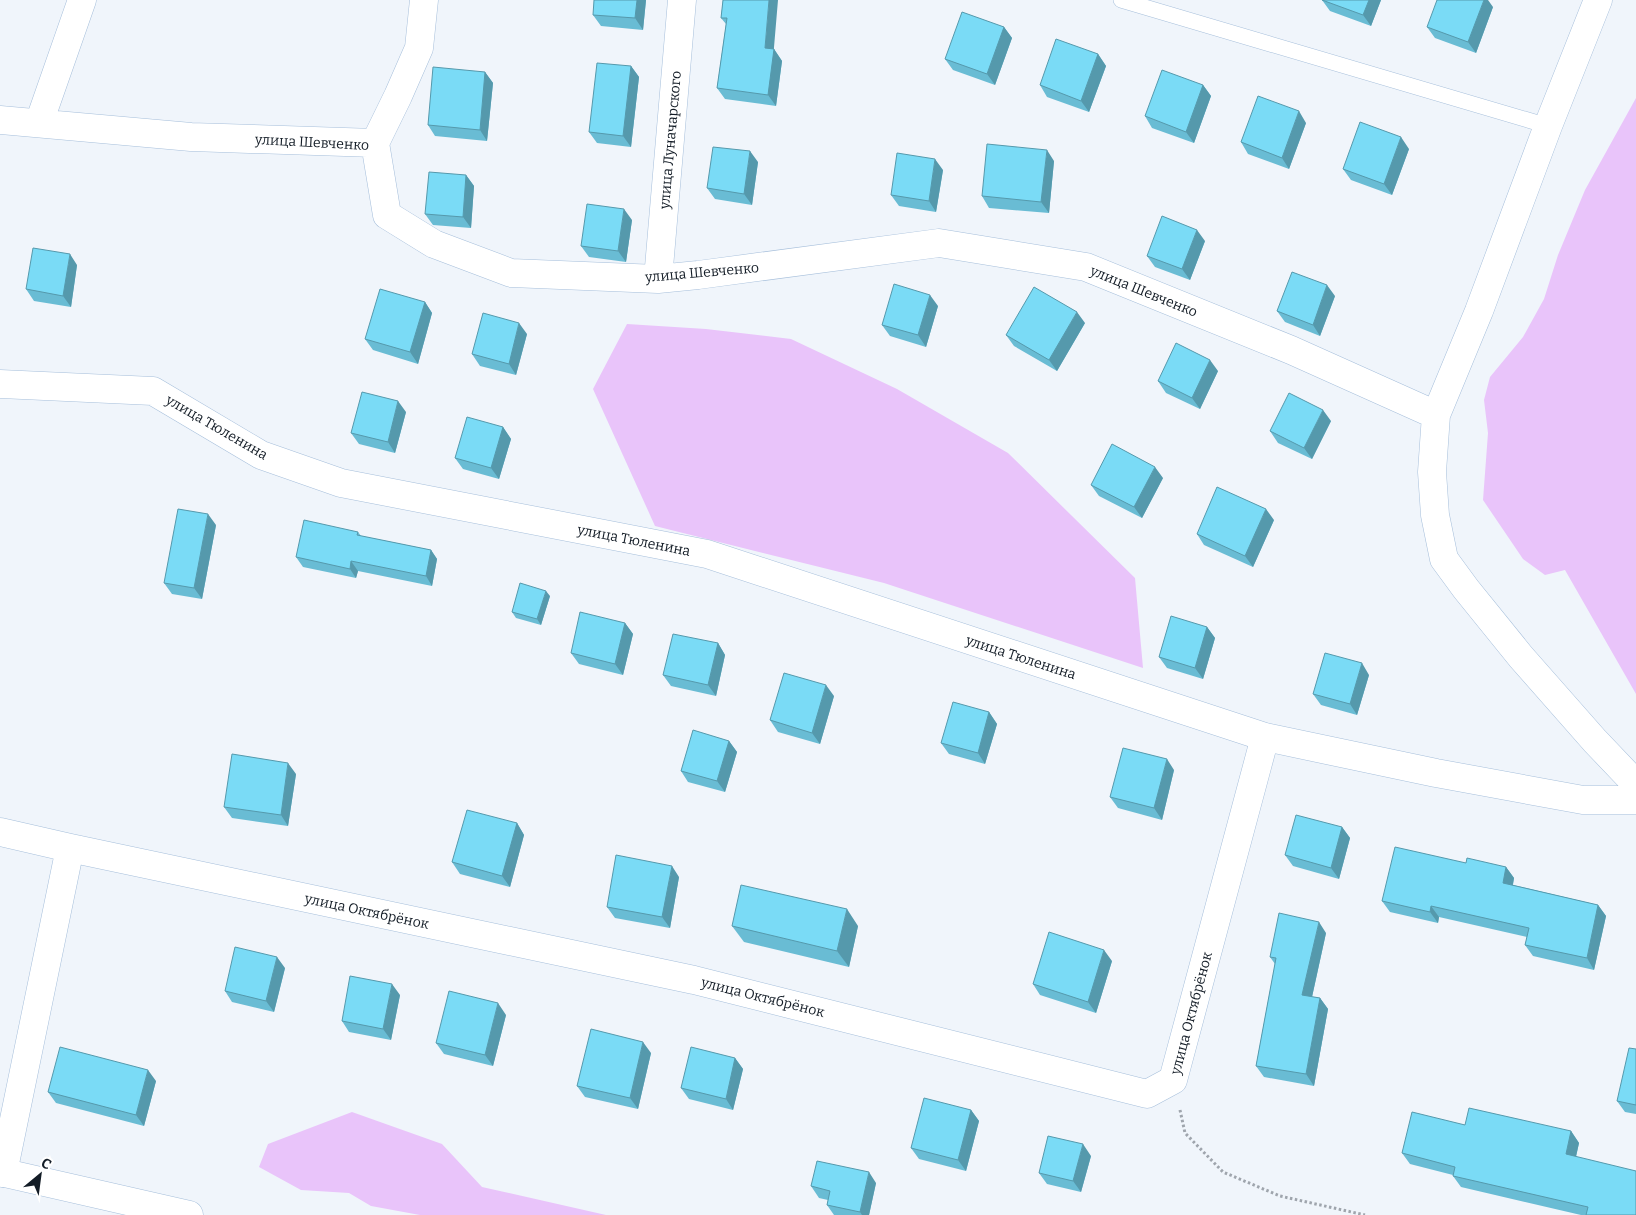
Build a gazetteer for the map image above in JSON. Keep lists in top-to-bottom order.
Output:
{
  "streets": {
    "street": [
      "улица Луначарского",
      "улица Шевченко",
      "улица Тюленина",
      "улица Октябрёнок"
    ]
  },
  "crossings": [
    ["улица Луначарского", "улица Шевченко"],
    ["улица Тюленина", "улица Октябрёнок"]
  ],
  "north": "top right"
}
